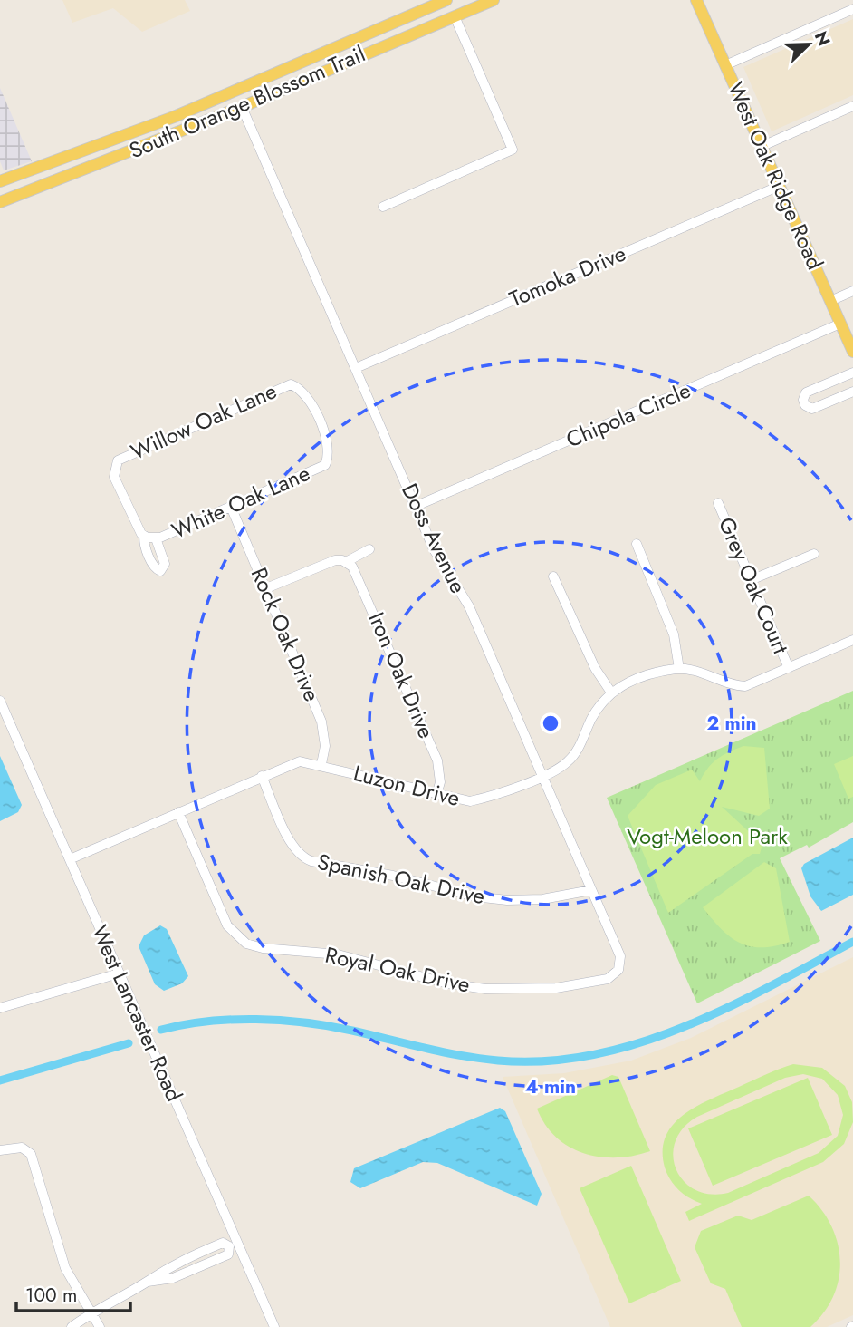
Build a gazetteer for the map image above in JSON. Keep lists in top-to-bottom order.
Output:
{
  "streets": {
    "main road": ["South Orange Blossom Trail", "West Oak Ridge Road"],
    "street": [
      "Tomoka Drive",
      "Chipola Circle",
      "Willow Oak Lane",
      "White Oak Lane",
      "Doss Avenue",
      "Grey Oak Court",
      "Rock Oak Drive",
      "Iron Oak Drive",
      "Luzon Drive",
      "Spanish Oak Drive",
      "Royal Oak Drive",
      "West Lancaster Road"
    ]
  },
  "crossings": [
    ["South Orange Blossom Trail", "Doss Avenue"],
    ["West Oak Ridge Road", "Tomoka Drive"],
    ["West Oak Ridge Road", "Chipola Circle"],
    ["Tomoka Drive", "Doss Avenue"],
    ["Chipola Circle", "Doss Avenue"],
    ["Willow Oak Lane", "White Oak Lane"],
    ["White Oak Lane", "Rock Oak Drive"],
    ["Doss Avenue", "Luzon Drive"],
    ["Doss Avenue", "Spanish Oak Drive"],
    ["Doss Avenue", "Royal Oak Drive"],
    ["Grey Oak Court", "Luzon Drive"],
    ["Rock Oak Drive", "Luzon Drive"],
    ["Iron Oak Drive", "Luzon Drive"],
    ["Luzon Drive", "Spanish Oak Drive"],
    ["Luzon Drive", "Royal Oak Drive"],
    ["Luzon Drive", "West Lancaster Road"]
  ],
  "parks": ["Vogt-Meloon Park"],
  "scale_bar": "100 m",
  "north": "top right",
  "rings": ["2 min", "4 min"]
}
